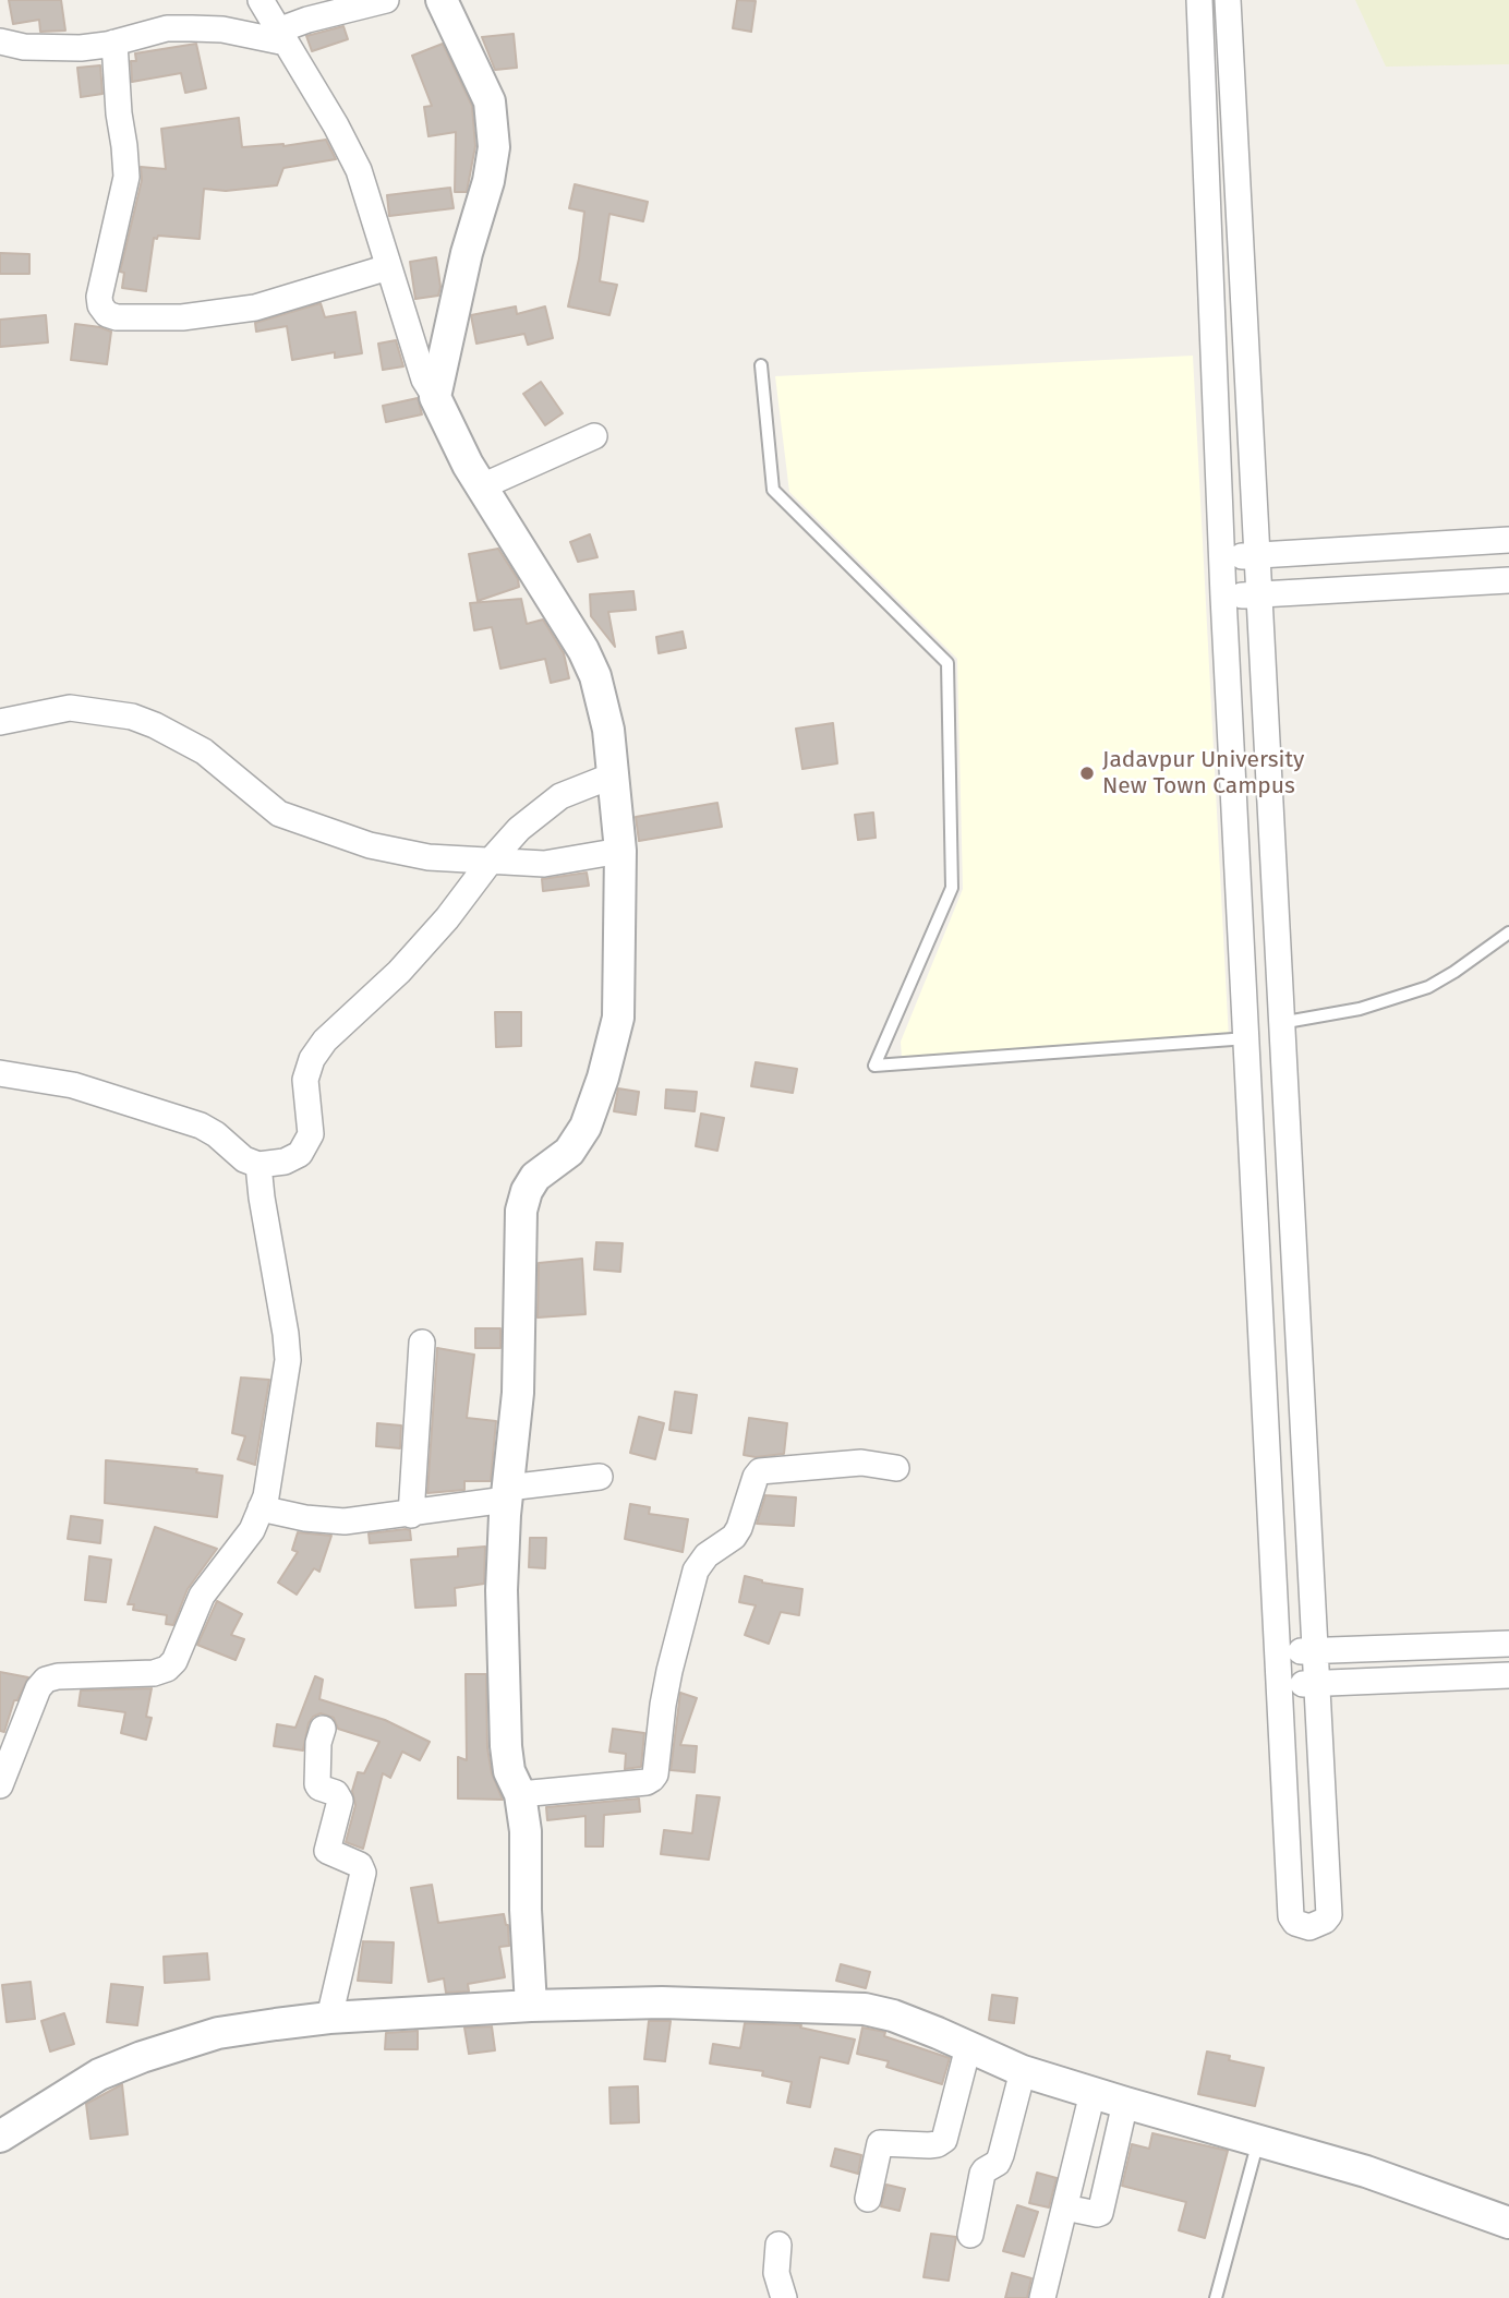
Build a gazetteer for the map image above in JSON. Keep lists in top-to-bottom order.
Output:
{
  "places": ["Jadavpur University New Town Campus"]
}
